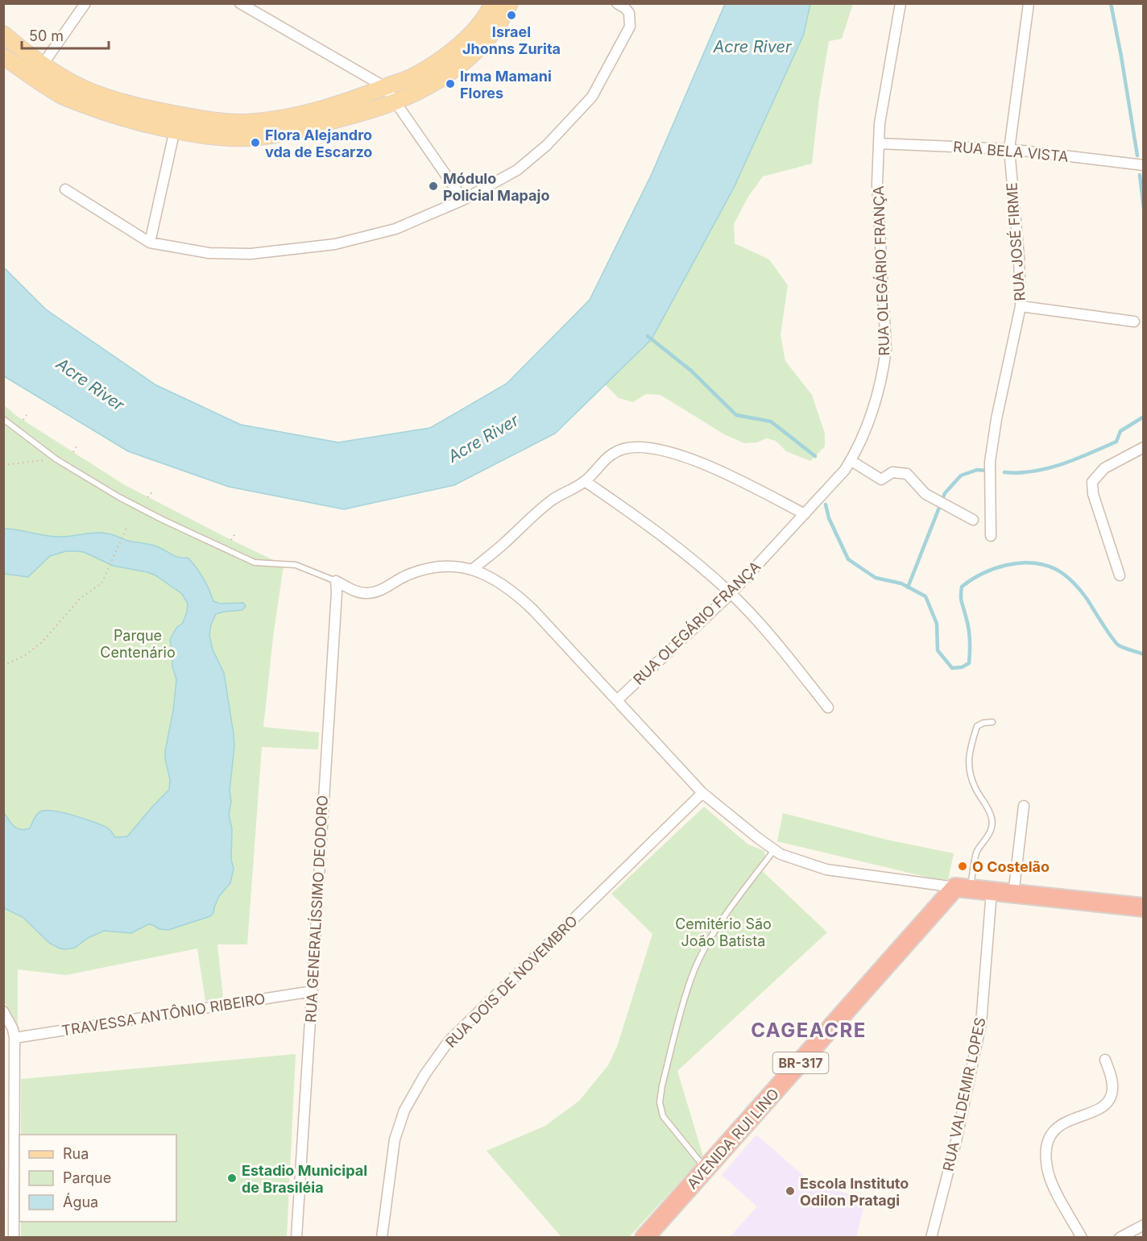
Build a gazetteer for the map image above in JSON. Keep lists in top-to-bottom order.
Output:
{
  "streets": {
    "highway": ["BR-317", "AVENIDA RUI LINO"],
    "street": [
      "RUA BELA VISTA",
      "RUA JOSÉ FIRME",
      "RUA OLEGÁRIO FRANÇA",
      "RUA GENERALÍSSIMO DEODORO",
      "RUA DOIS DE NOVEMBRO",
      "TRAVESSA ANTÔNIO RIBEIRO",
      "RUA VALDEMIR LOPES"
    ]
  },
  "crossings": [
    ["RUA BELA VISTA", "RUA JOSÉ FIRME"],
    ["RUA BELA VISTA", "RUA OLEGÁRIO FRANÇA"],
    ["RUA GENERALÍSSIMO DEODORO", "TRAVESSA ANTÔNIO RIBEIRO"]
  ],
  "districts": ["CAGEACRE"],
  "water": ["Acre River"],
  "parks": ["Parque Centenário", "Cemitério São João Batista"],
  "places": [
    "Israel Jhonns Zurita",
    "Irma Mamani Flores",
    "Flora Alejandro vda de Escarzo",
    "Módulo Policial Mapajo",
    "O Costelão",
    "Estadio Municipal de Brasiléia",
    "Escola Instituto Odilon Pratagi"
  ],
  "legend": ["Rua", "Parque", "Água"],
  "scale_bar": "50 m"
}
